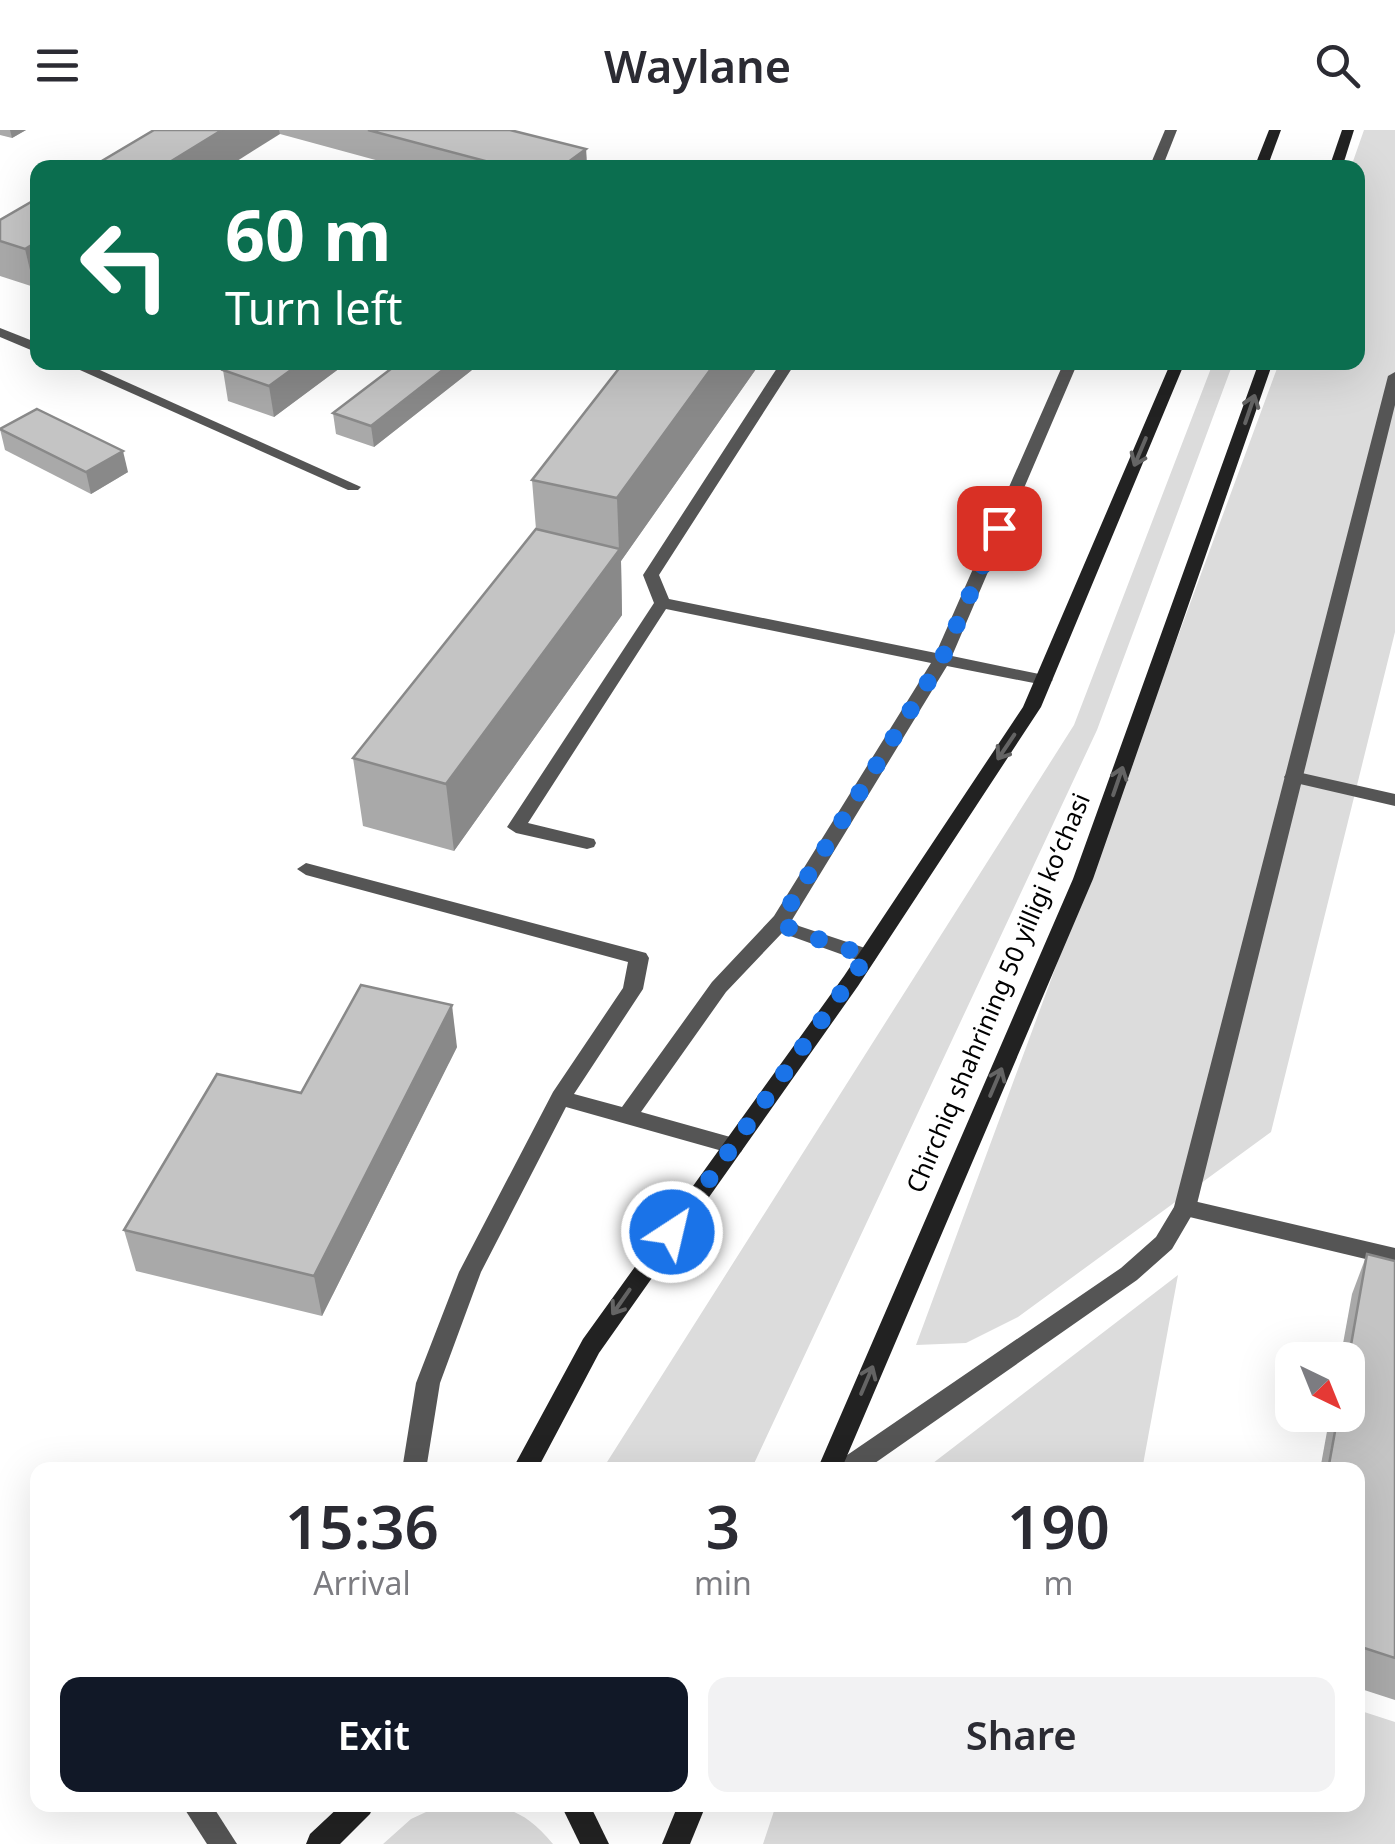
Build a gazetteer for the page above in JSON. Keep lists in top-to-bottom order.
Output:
{
  "streets": {
    "main road": ["Chirchiq shahrining 50 yilligi koʻchasi"]
  },
  "north": "bottom right",
  "page": {
    "header": "Waylane",
    "turn": ["60 m", "Turn left"],
    "eta": [
      "15:36",
      "Arrival",
      "3",
      "min",
      "190",
      "m"
    ],
    "buttons": ["Exit", "Share"]
  }
}
